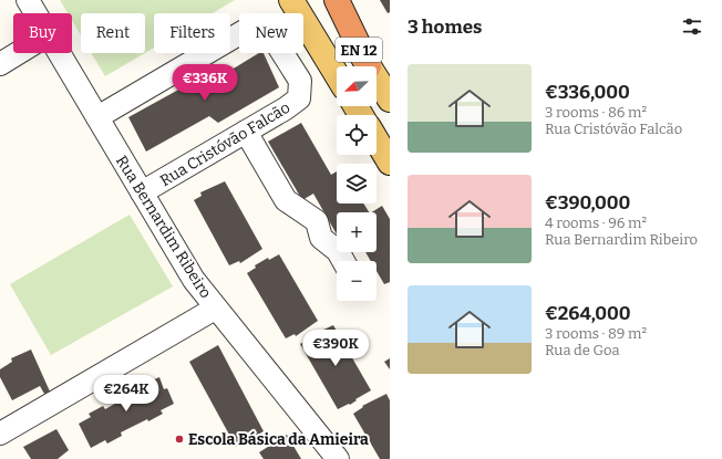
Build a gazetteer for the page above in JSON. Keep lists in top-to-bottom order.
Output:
{
  "streets": {
    "main road": ["EN 12"],
    "street": ["Rua Cristóvão Falcão", "Rua Bernardim Ribeiro"]
  },
  "crossings": [
    ["Rua Cristóvão Falcão", "Rua Bernardim Ribeiro"]
  ],
  "places": ["Escola Básica da Amieira"],
  "north": "bottom left",
  "page": {
    "heading": "3 homes",
    "chip": [
      "Buy",
      "Rent",
      "Filters",
      "New"
    ],
    "list": [
      {
        "name": "€336,000",
        "note": "3 rooms · 86 m² · Rua Cristóvão Falcão"
      },
      {
        "name": "€390,000",
        "note": "4 rooms · 96 m² · Rua Bernardim Ribeiro"
      },
      {
        "name": "€264,000",
        "note": "3 rooms · 89 m² · Rua de Goa"
      }
    ],
    "price": ["€336K", "€390K", "€264K"],
    "map_buttons": ["+", "−"]
  }
}
